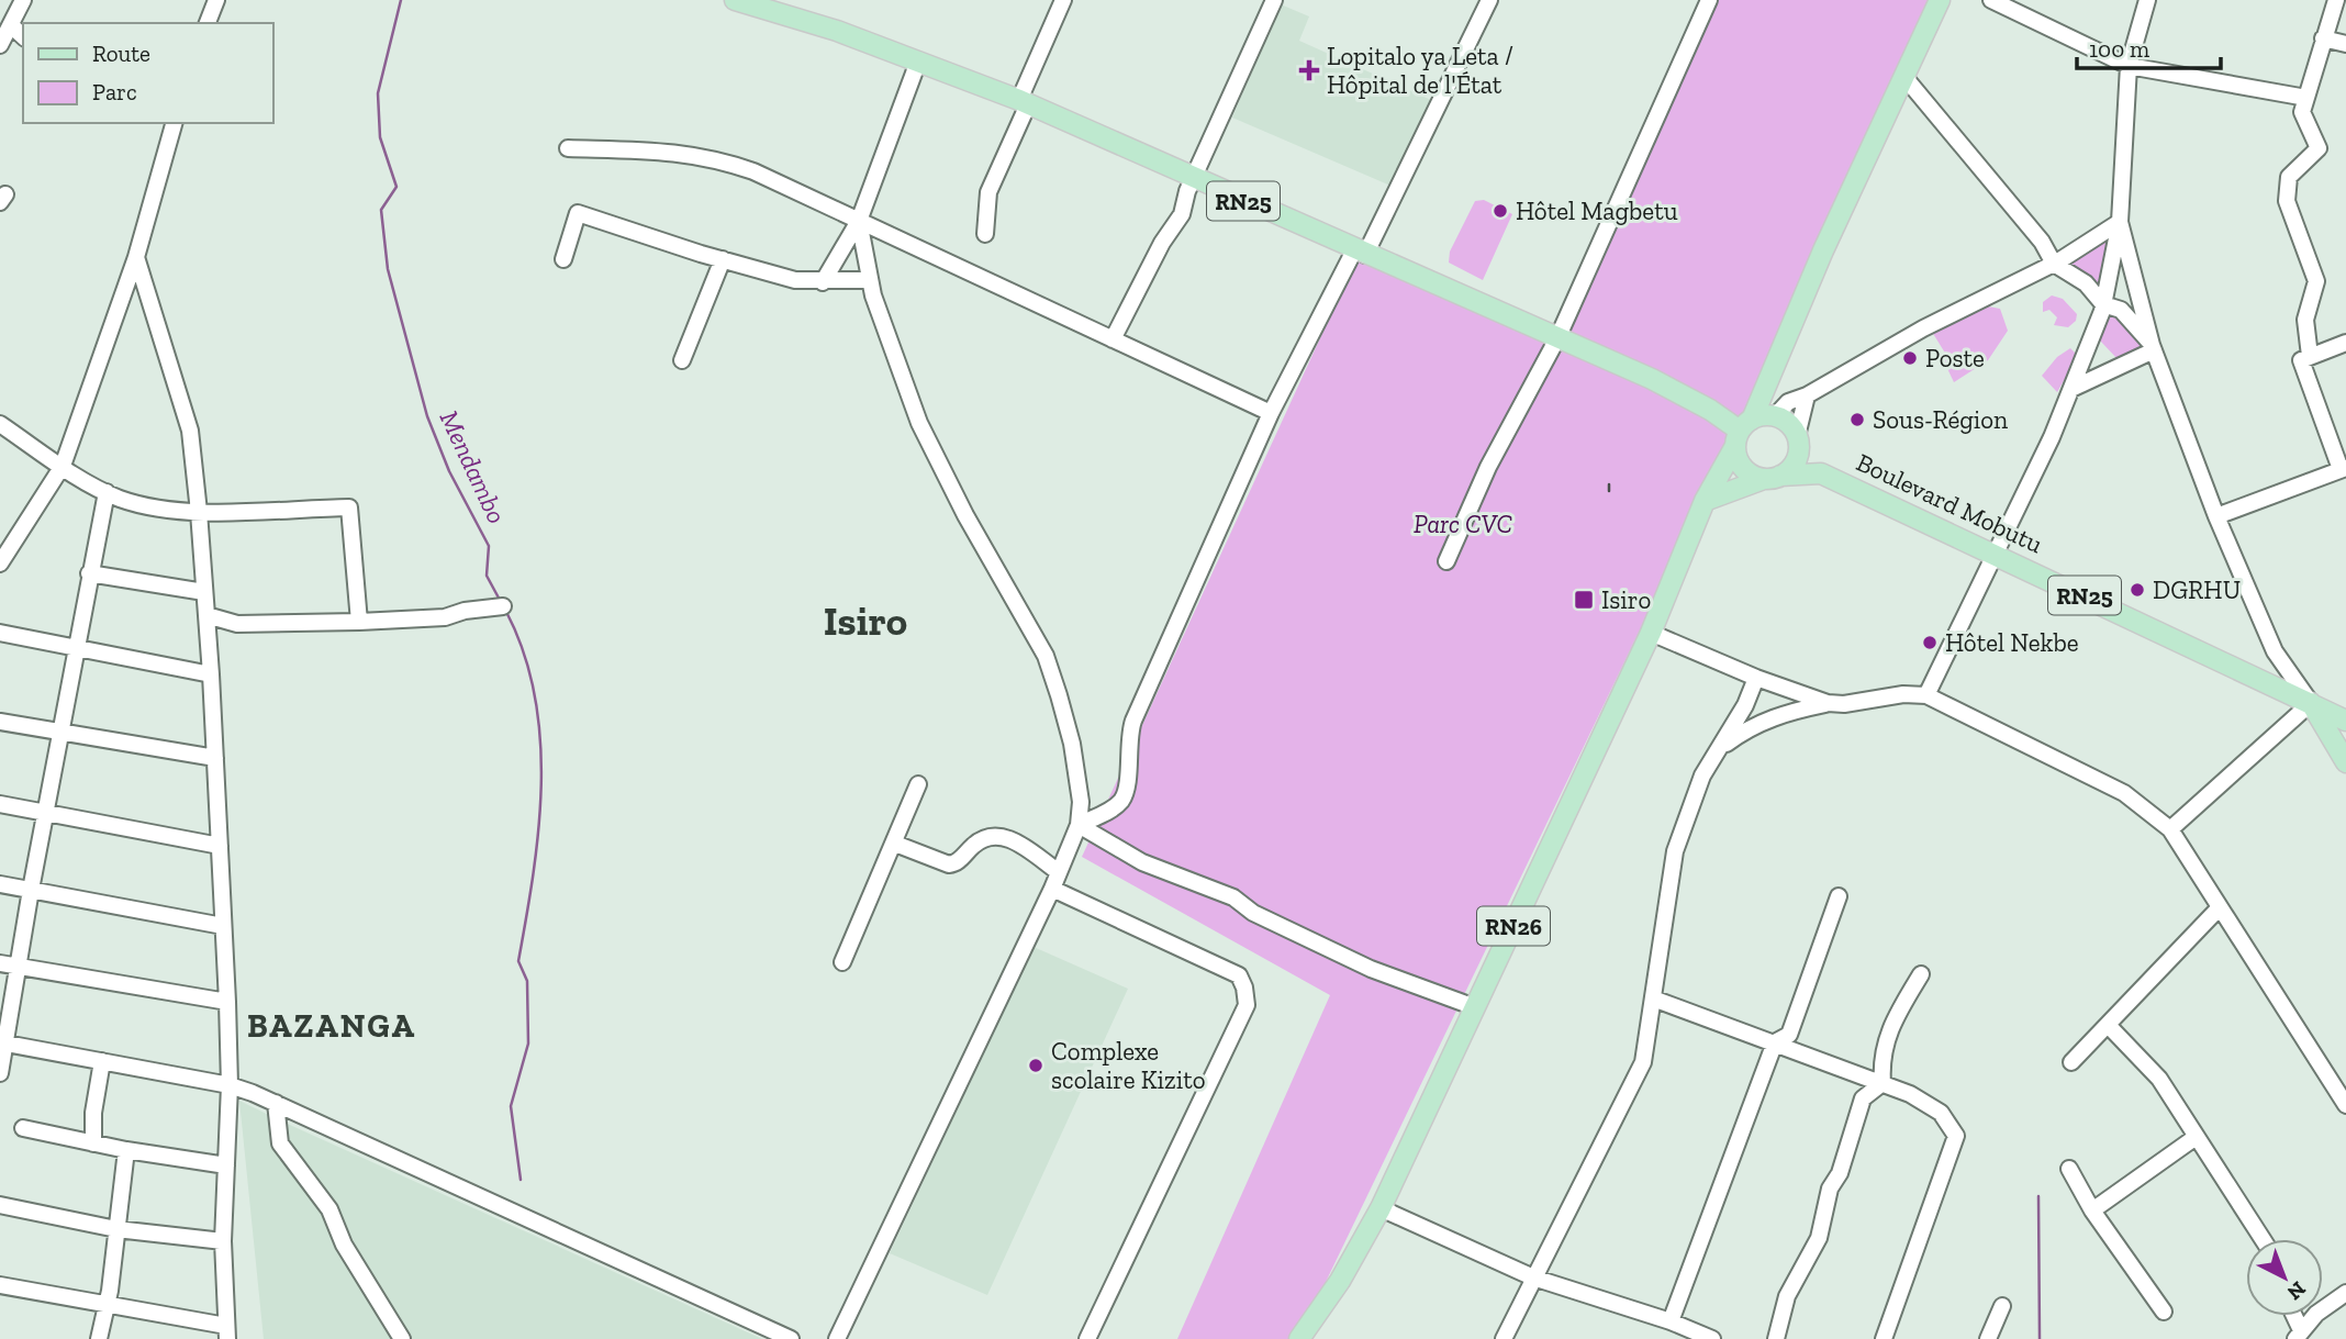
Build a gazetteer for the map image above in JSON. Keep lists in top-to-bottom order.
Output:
{
  "streets": {
    "main road": ["RN25", "Boulevard Mobutu", "RN26"]
  },
  "crossings": [
    ["RN25", "Boulevard Mobutu"],
    ["RN25", "RN26"]
  ],
  "districts": ["Isiro", "BAZANGA"],
  "water": ["Mendambo"],
  "parks": ["Parc CVC"],
  "places": {
    "health": ["Lopitalo ya Leta / Hôpital de l'État"],
    "other": [
      "Hôtel Magbetu",
      "Poste",
      "Sous-Région",
      "DGRHU",
      "Hôtel Nekbe",
      "Complexe scolaire Kizito"
    ],
    "transit": ["Isiro"]
  },
  "legend": ["Route", "Parc"],
  "scale_bar": "100 m",
  "north": "bottom right"
}
